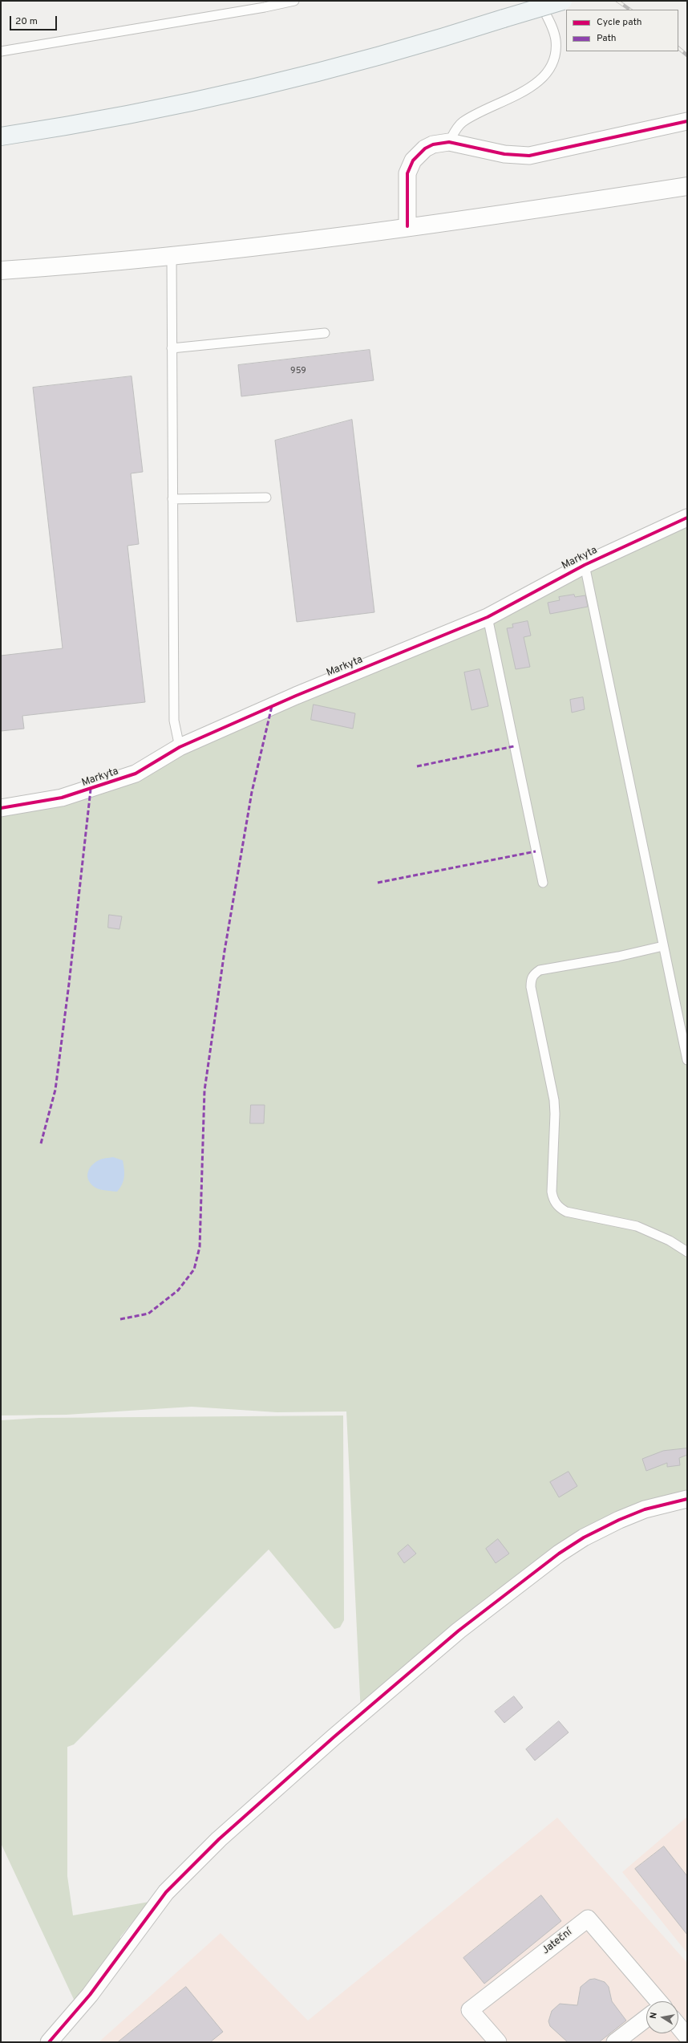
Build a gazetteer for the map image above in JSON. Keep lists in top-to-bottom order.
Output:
{
  "streets": {
    "street": ["Markyta", "Jateční"]
  },
  "house_numbers": ["959"],
  "legend": ["Cycle path", "Path"],
  "scale_bar": "20 m",
  "north": "left"
}
